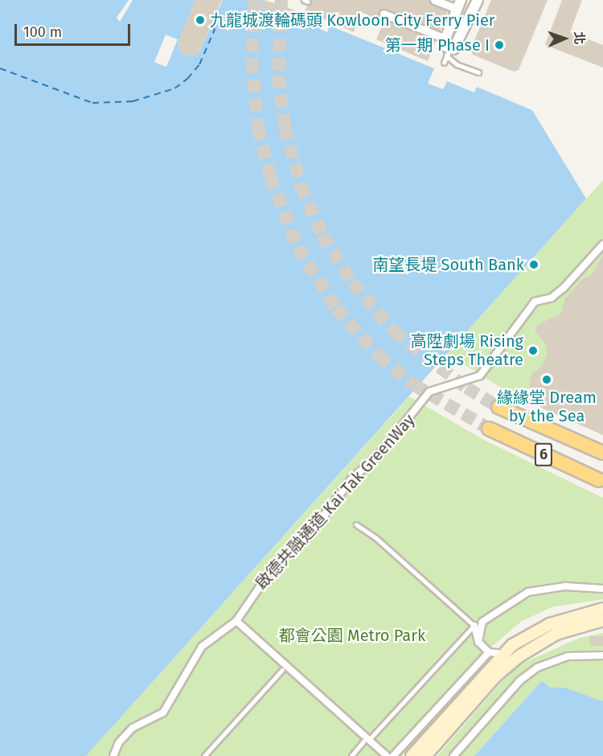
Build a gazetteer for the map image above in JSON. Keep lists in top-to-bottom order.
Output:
{
  "streets": {
    "highway": ["6"],
    "street": ["啟德共融通道 Kai Tak GreenWay"]
  },
  "parks": ["都會公園 Metro Park"],
  "places": [
    "九龍城渡輪碼頭 Kowloon City Ferry Pier",
    "第一期 Phase I",
    "南望長堤 South Bank",
    "高陞劇場 Rising Steps Theatre",
    "緣緣堂 Dream by the Sea"
  ],
  "scale_bar": "100 m",
  "north": "right"
}
